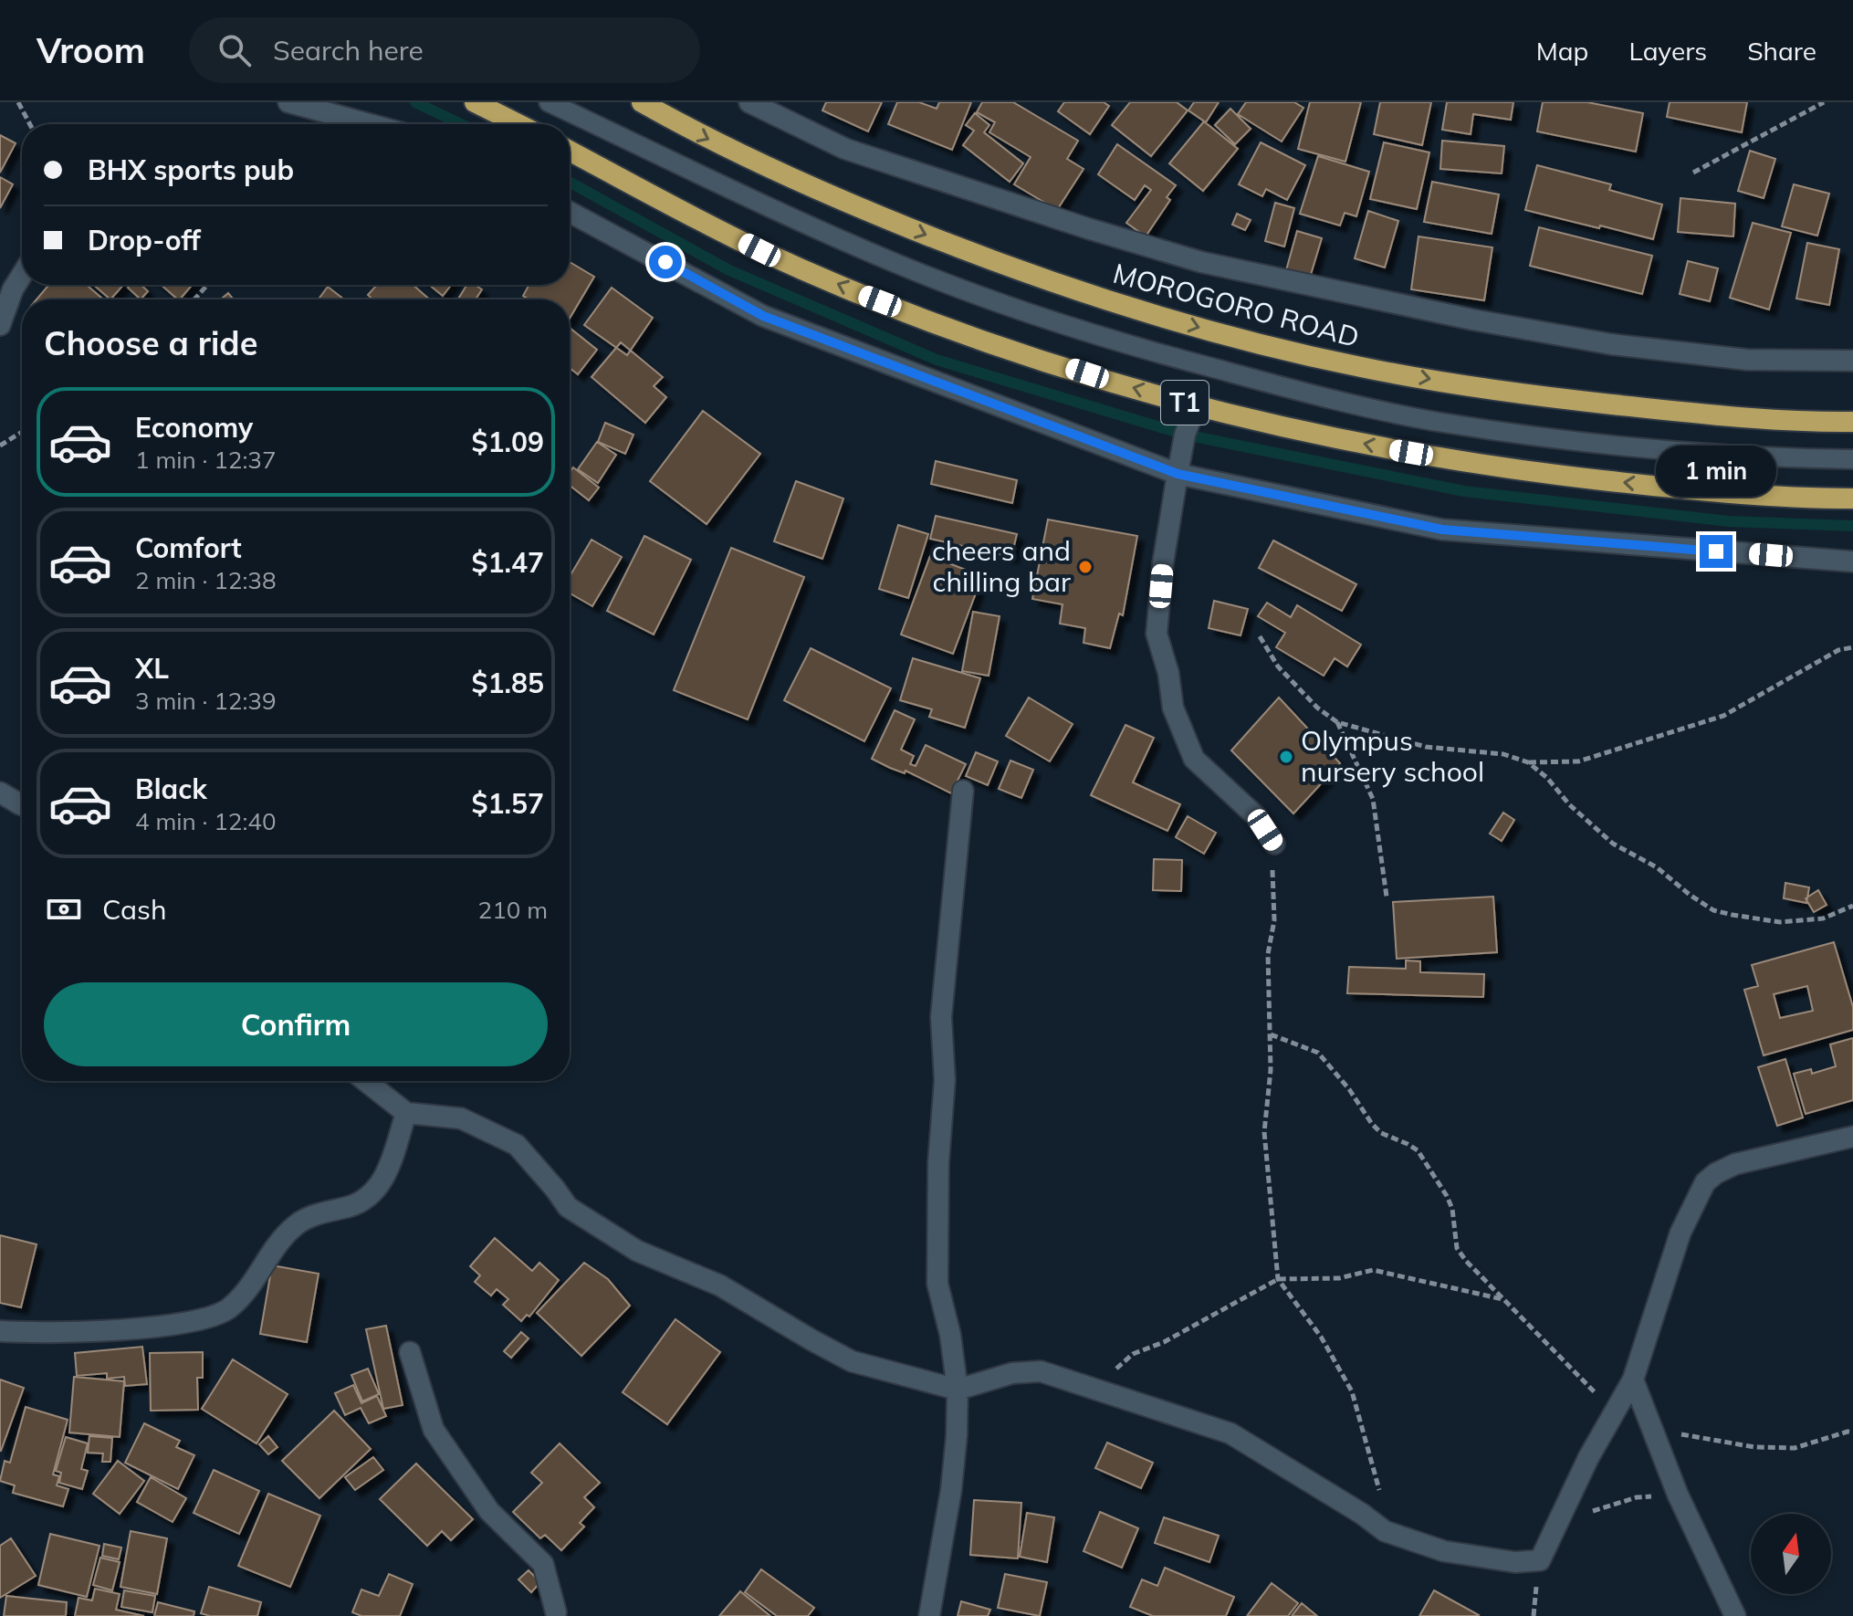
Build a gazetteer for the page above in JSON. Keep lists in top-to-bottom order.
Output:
{
  "streets": {
    "highway": ["MOROGORO ROAD", "T1"]
  },
  "places": ["cheers and chilling bar", "Olympus nursery school"],
  "north": "top",
  "page": {
    "header": "Vroom",
    "search": "Search here",
    "nav": ["Map", "Layers", "Share"],
    "banner": ["BHX sports pub", "Drop-off"],
    "heading": "Choose a ride",
    "list": [
      {
        "name": "Economy",
        "note": "1 min · 12:37",
        "value": "$1.09"
      },
      {
        "name": "Comfort",
        "note": "2 min · 12:38",
        "value": "$1.47"
      },
      {
        "name": "XL",
        "note": "3 min · 12:39",
        "value": "$1.85"
      },
      {
        "name": "Black",
        "note": "4 min · 12:40",
        "value": "$1.57"
      }
    ],
    "bubble": "1 min",
    "pay": ["Cash", "210 m"],
    "buttons": "Confirm"
  }
}
